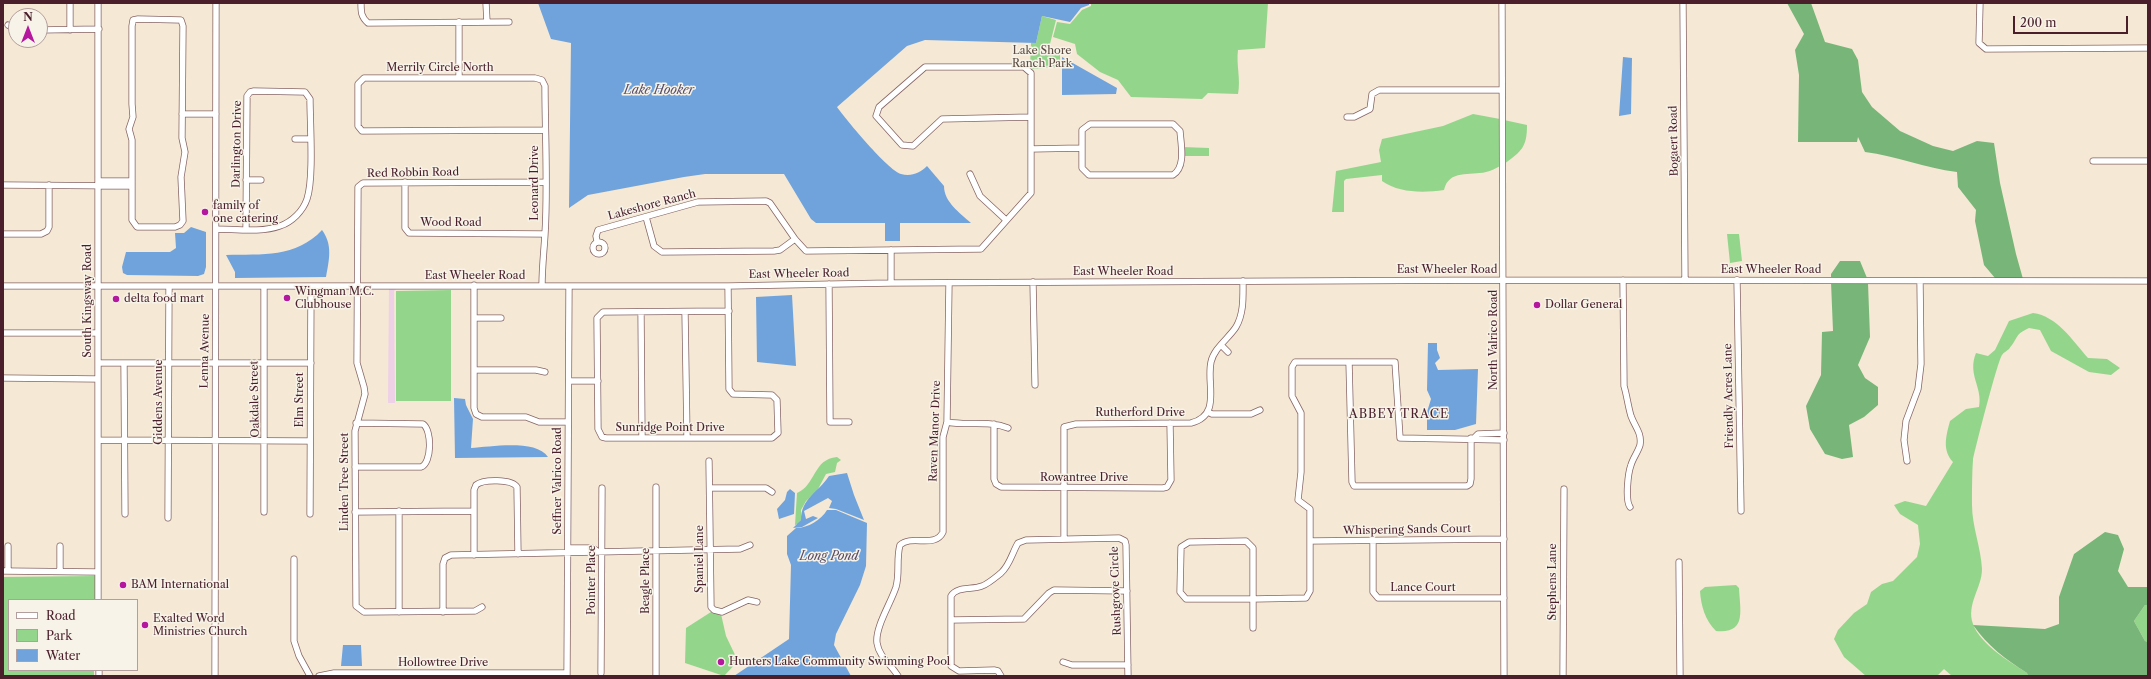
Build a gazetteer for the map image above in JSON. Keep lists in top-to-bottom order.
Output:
{
  "streets": {
    "street": [
      "Merrily Circle North",
      "Bogaert Road",
      "Darlington Drive",
      "Red Robbin Road",
      "Leonard Drive",
      "Lakeshore Ranch",
      "Wood Road",
      "East Wheeler Road",
      "South Kingsway Road",
      "North Valrico Road",
      "Lenna Avenue",
      "Friendly Acres Lane",
      "Oakdale Street",
      "Elm Street",
      "Giddens Avenue",
      "Rutherford Drive",
      "Sunridge Point Drive",
      "Raven Manor Drive",
      "Rowantree Drive",
      "Seffner Valrico Road",
      "Linden Tree Street",
      "Whispering Sands Court",
      "Spaniel Lane",
      "Pointer Place",
      "Beagle Place",
      "Stephens Lane",
      "Lance Court",
      "Rushgrove Circle",
      "Hollowtree Drive"
    ]
  },
  "crossings": [
    ["Merrily Circle North", "Leonard Drive"],
    ["Bogaert Road", "East Wheeler Road"],
    ["Red Robbin Road", "Leonard Drive"],
    ["Red Robbin Road", "Wood Road"],
    ["Red Robbin Road", "East Wheeler Road"],
    ["Red Robbin Road", "Linden Tree Street"],
    ["Leonard Drive", "Wood Road"],
    ["Leonard Drive", "East Wheeler Road"],
    ["East Wheeler Road", "South Kingsway Road"],
    ["East Wheeler Road", "North Valrico Road"],
    ["East Wheeler Road", "Lenna Avenue"],
    ["East Wheeler Road", "Friendly Acres Lane"],
    ["East Wheeler Road", "Oakdale Street"],
    ["East Wheeler Road", "Elm Street"],
    ["East Wheeler Road", "Giddens Avenue"],
    ["East Wheeler Road", "Sunridge Point Drive"],
    ["East Wheeler Road", "Raven Manor Drive"],
    ["East Wheeler Road", "Seffner Valrico Road"],
    ["East Wheeler Road", "Linden Tree Street"],
    ["North Valrico Road", "Whispering Sands Court"],
    ["North Valrico Road", "Lance Court"],
    ["Rutherford Drive", "Rowantree Drive"],
    ["Rutherford Drive", "Rushgrove Circle"],
    ["Seffner Valrico Road", "Hollowtree Drive"],
    ["Whispering Sands Court", "Lance Court"]
  ],
  "districts": ["ABBEY TRACE"],
  "water": ["Lake Hooker", "Long Pond"],
  "parks": ["Lake Shore Ranch Park"],
  "places": [
    "family of one catering",
    "Wingman M.C. Clubhouse",
    "delta food mart",
    "Dollar General",
    "BAM International",
    "Exalted Word Ministries Church",
    "Hunters Lake Community Swimming Pool"
  ],
  "legend": ["Road", "Park", "Water"],
  "scale_bar": "200 m",
  "north": "top"
}
